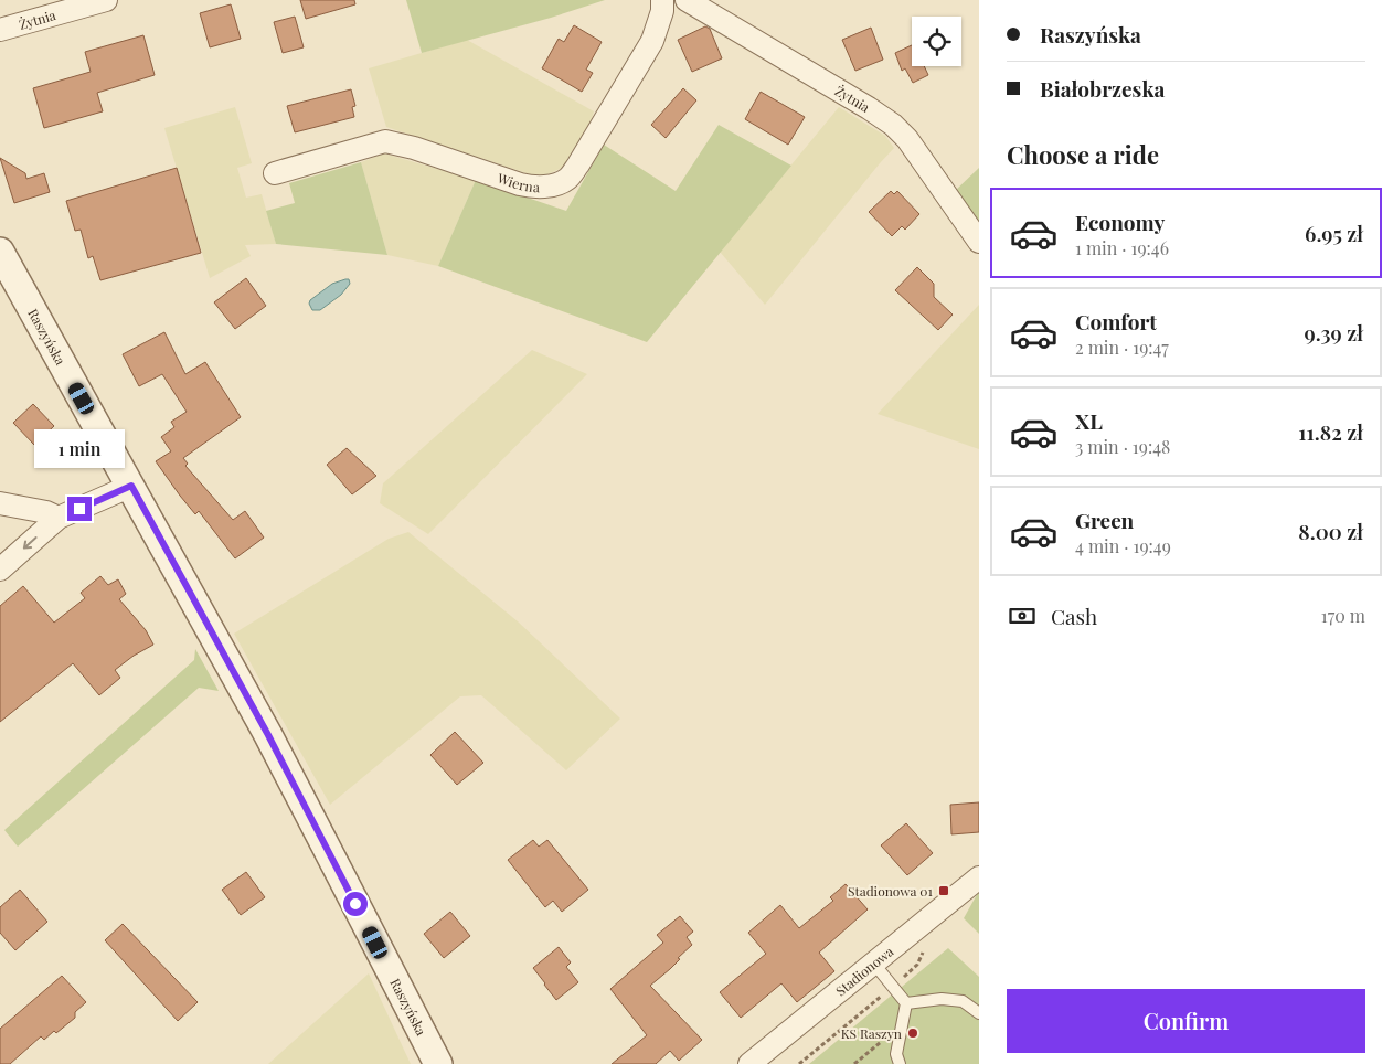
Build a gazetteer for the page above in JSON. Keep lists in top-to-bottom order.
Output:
{
  "streets": {
    "street": [
      "Żytnia",
      "Wierna",
      "Raszyńska",
      "Stadionowa"
    ]
  },
  "places": {
    "transit": ["Stadionowa 01"],
    "other": ["KS Raszyn"]
  },
  "page": {
    "banner": ["Raszyńska", "Białobrzeska"],
    "heading": "Choose a ride",
    "list": [
      {
        "name": "Economy",
        "note": "1 min · 19:46",
        "value": "6.95 zł"
      },
      {
        "name": "Comfort",
        "note": "2 min · 19:47",
        "value": "9.39 zł"
      },
      {
        "name": "XL",
        "note": "3 min · 19:48",
        "value": "11.82 zł"
      },
      {
        "name": "Green",
        "note": "4 min · 19:49",
        "value": "8.00 zł"
      }
    ],
    "bubble": "1 min",
    "pay": ["Cash", "170 m"],
    "buttons": "Confirm"
  }
}
